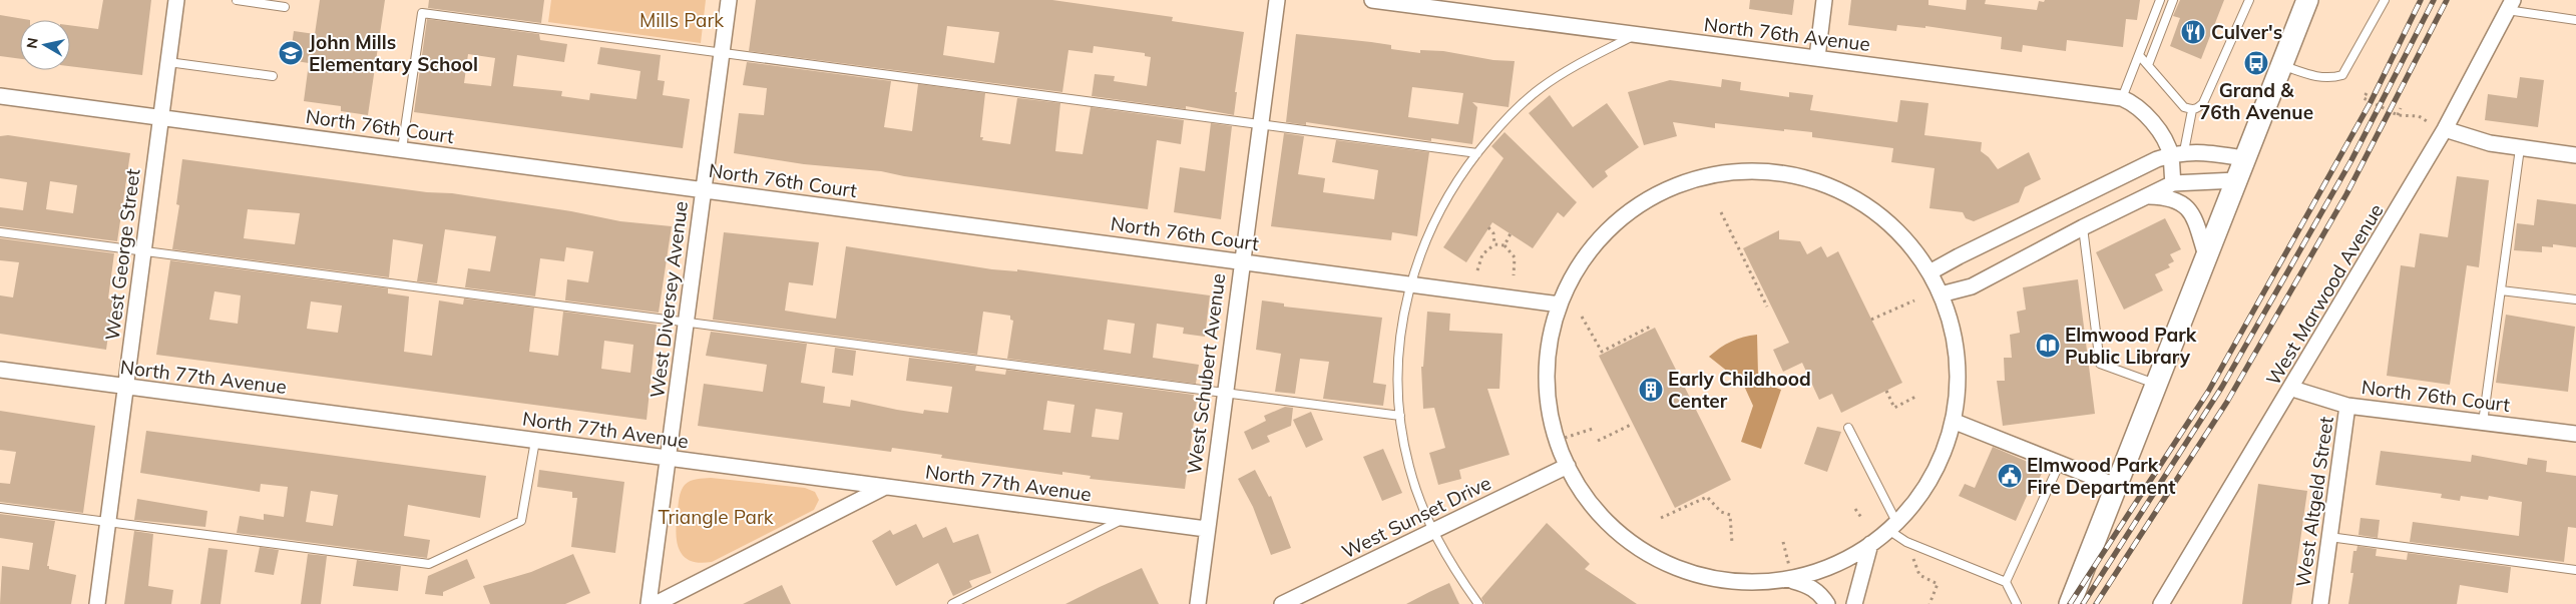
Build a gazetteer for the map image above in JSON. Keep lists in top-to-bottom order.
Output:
{
  "streets": {
    "street": [
      "North 76th Avenue",
      "North 76th Court",
      "West George Street",
      "West Marwood Avenue",
      "West Diversey Avenue",
      "West Schubert Avenue",
      "North 77th Avenue",
      "West Altgeld Street",
      "West Sunset Drive"
    ]
  },
  "crossings": [
    ["North 76th Court", "West George Street"],
    ["North 76th Court", "West Marwood Avenue"],
    ["North 76th Court", "West Diversey Avenue"],
    ["North 76th Court", "West Schubert Avenue"],
    ["North 76th Court", "West Altgeld Street"],
    ["West George Street", "North 77th Avenue"],
    ["West Diversey Avenue", "North 77th Avenue"],
    ["West Schubert Avenue", "North 77th Avenue"]
  ],
  "parks": ["Mills Park", "Triangle Park"],
  "places": {
    "restaurant": ["Culver's"],
    "school or university": ["John Mills Elementary School"],
    "bus stop": ["Grand & 76th Avenue"],
    "library": ["Elmwood Park Public Library"],
    "building": ["Early Childhood Center"],
    "public building": ["Elmwood Park Fire Department"]
  },
  "north": "left"
}
